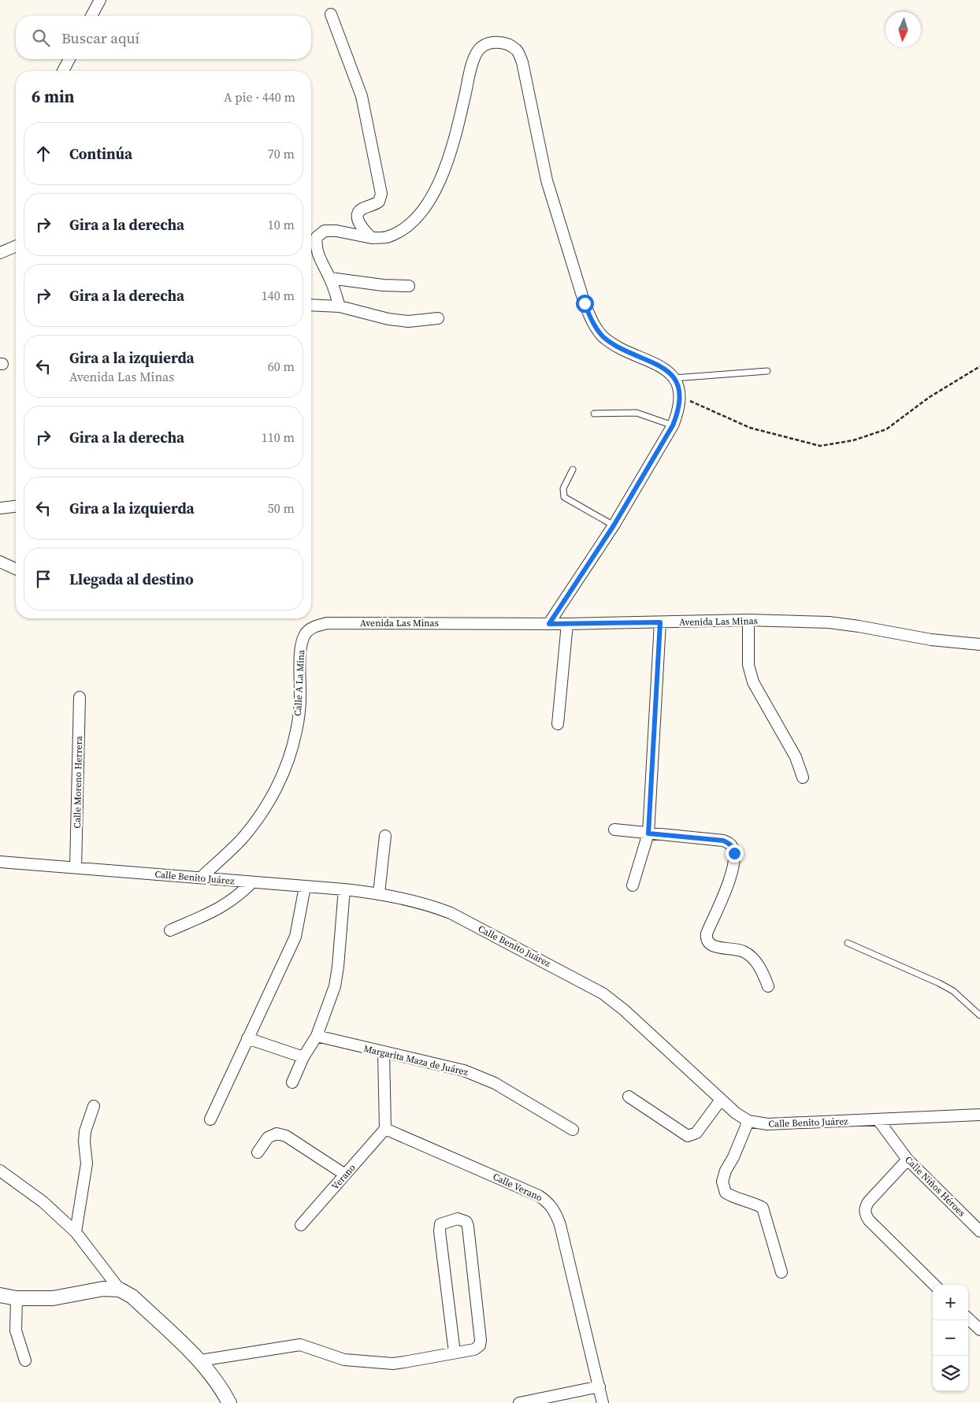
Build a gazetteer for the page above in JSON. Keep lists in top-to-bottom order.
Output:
{
  "streets": {
    "street": [
      "Avenida Las Minas",
      "Calle A La Mina",
      "Calle Moreno Herrera",
      "Calle Benito Juárez",
      "Margarita Maza de Juárez",
      "Verano",
      "Calle Niños Héroes",
      "Calle Verano"
    ]
  },
  "crossings": [
    ["Avenida Las Minas", "Calle A La Mina"],
    ["Calle A La Mina", "Calle Benito Juárez"],
    ["Calle Moreno Herrera", "Calle Benito Juárez"],
    ["Calle Benito Juárez", "Calle Niños Héroes"],
    ["Verano", "Calle Verano"]
  ],
  "north": "bottom",
  "page": {
    "search": "Buscar aquí",
    "heading": ["6 min", "A pie · 440 m"],
    "list": [
      ["Continúa", "70 m"],
      ["Gira a la derecha", "10 m"],
      ["Gira a la derecha", "140 m"],
      ["Gira a la izquierda", "Avenida Las Minas", "60 m"],
      ["Gira a la derecha", "110 m"],
      ["Gira a la izquierda", "50 m"],
      "Llegada al destino"
    ],
    "map_buttons": ["+", "−"]
  }
}
